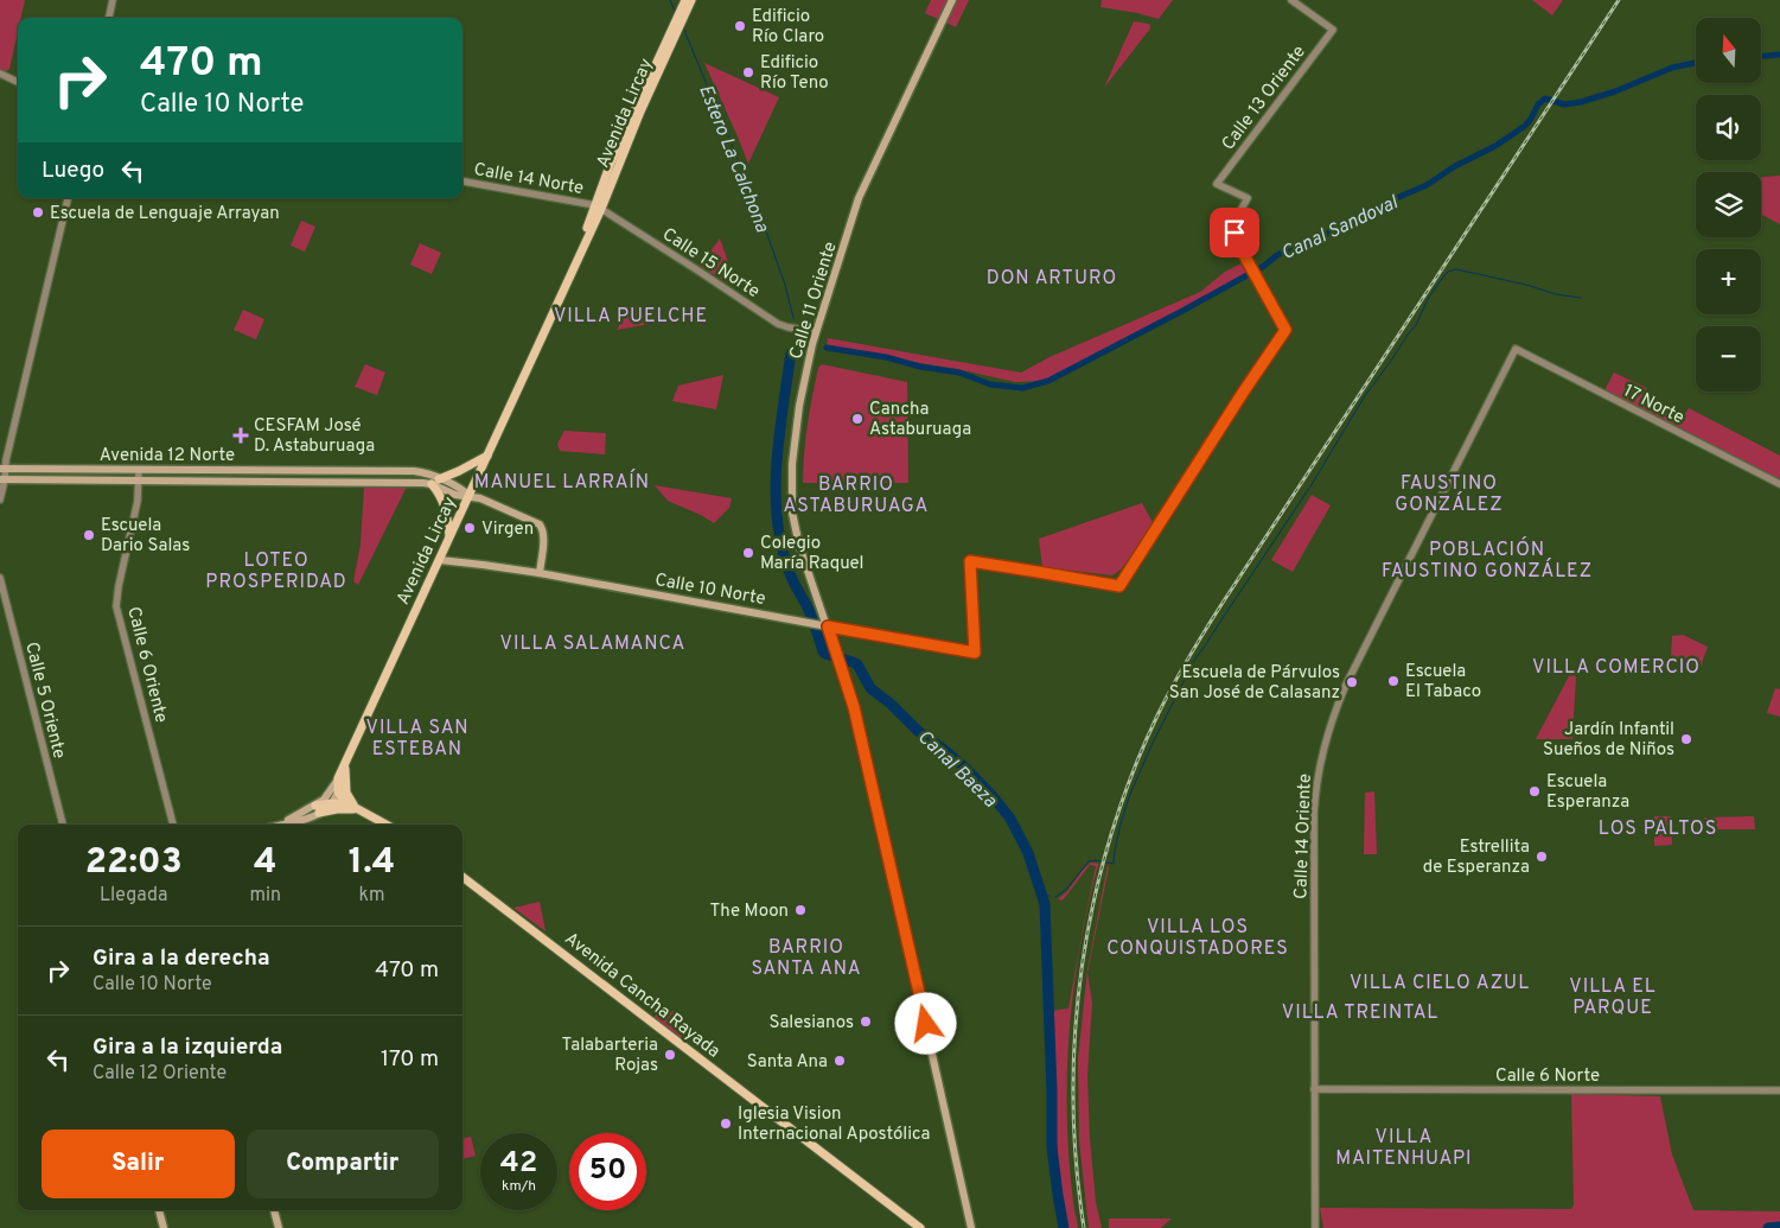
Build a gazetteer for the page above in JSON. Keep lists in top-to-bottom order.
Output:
{
  "streets": {
    "main road": [
      "Avenida Lircay",
      "Calle 11 Oriente",
      "Avenida 12 Norte",
      "Calle 10 Norte",
      "Avenida Cancha Rayada"
    ],
    "street": [
      "Calle 13 Oriente",
      "Calle 14 Norte",
      "Calle 15 Norte",
      "17 Norte",
      "Calle 6 Oriente",
      "Calle 5 Oriente",
      "Calle 14 Oriente",
      "Calle 6 Norte"
    ]
  },
  "crossings": [
    ["Calle 13 Oriente", "Calle 10 Norte"],
    ["Avenida Lircay", "Calle 14 Norte"],
    ["Avenida Lircay", "Calle 15 Norte"],
    ["Avenida Lircay", "Avenida 12 Norte"],
    ["Avenida Lircay", "Calle 10 Norte"],
    ["Calle 14 Norte", "Calle 15 Norte"],
    ["Calle 15 Norte", "Calle 11 Oriente"],
    ["Calle 11 Oriente", "Calle 10 Norte"],
    ["17 Norte", "Calle 14 Oriente"],
    ["Avenida 12 Norte", "Calle 10 Norte"],
    ["Avenida 12 Norte", "Calle 6 Oriente"],
    ["Calle 14 Oriente", "Calle 6 Norte"]
  ],
  "districts": [
    "DON ARTURO",
    "VILLA PUELCHE",
    "MANUEL LARRAÍN",
    "FAUSTINO GONZÁLEZ",
    "BARRIO ASTABURUAGA",
    "POBLACIÓN FAUSTINO GONZÁLEZ",
    "LOTEO PROSPERIDAD",
    "VILLA SALAMANCA",
    "VILLA COMERCIO",
    "VILLA SAN ESTEBAN",
    "LOS PALTOS",
    "VILLA LOS CONQUISTADORES",
    "BARRIO SANTA ANA",
    "VILLA CIELO AZUL",
    "VILLA EL PARQUE",
    "VILLA TREINTAL",
    "VILLA MAITENHUAPI"
  ],
  "water": ["Estero La Calchona", "Canal Sandoval", "Canal Baeza"],
  "places": {
    "other": [
      "Edificio Río Claro",
      "Edificio Río Teno",
      "Escuela de Lenguaje Arrayan",
      "Cancha Astaburuaga",
      "Virgen",
      "Escuela Dario Salas",
      "Colegio María Raquel",
      "Escuela El Tabaco",
      "Escuela de Párvulos San José de Calasanz",
      "Jardín Infantil Sueños de Niños",
      "Escuela Esperanza",
      "Estrellita de Esperanza",
      "The Moon",
      "Salesianos",
      "Talabarteria Rojas",
      "Santa Ana",
      "Iglesia Vision Internacional Apostólica"
    ],
    "health": ["CESFAM José D. Astaburuaga"]
  },
  "north": "top",
  "page": {
    "map_buttons": ["+", "−"],
    "turn": ["470 m", "Calle 10 Norte"],
    "then": "Luego",
    "eta": [
      "22:03",
      "Llegada",
      "4",
      "min",
      "1.4",
      "km"
    ],
    "list": [
      {
        "name": "Gira a la derecha",
        "note": "Calle 10 Norte",
        "value": "470 m"
      },
      {
        "name": "Gira a la izquierda",
        "note": "Calle 12 Oriente",
        "value": "170 m"
      }
    ],
    "buttons": ["Salir", "Compartir"],
    "speed": "42 km/h",
    "limit": "50"
  }
}
